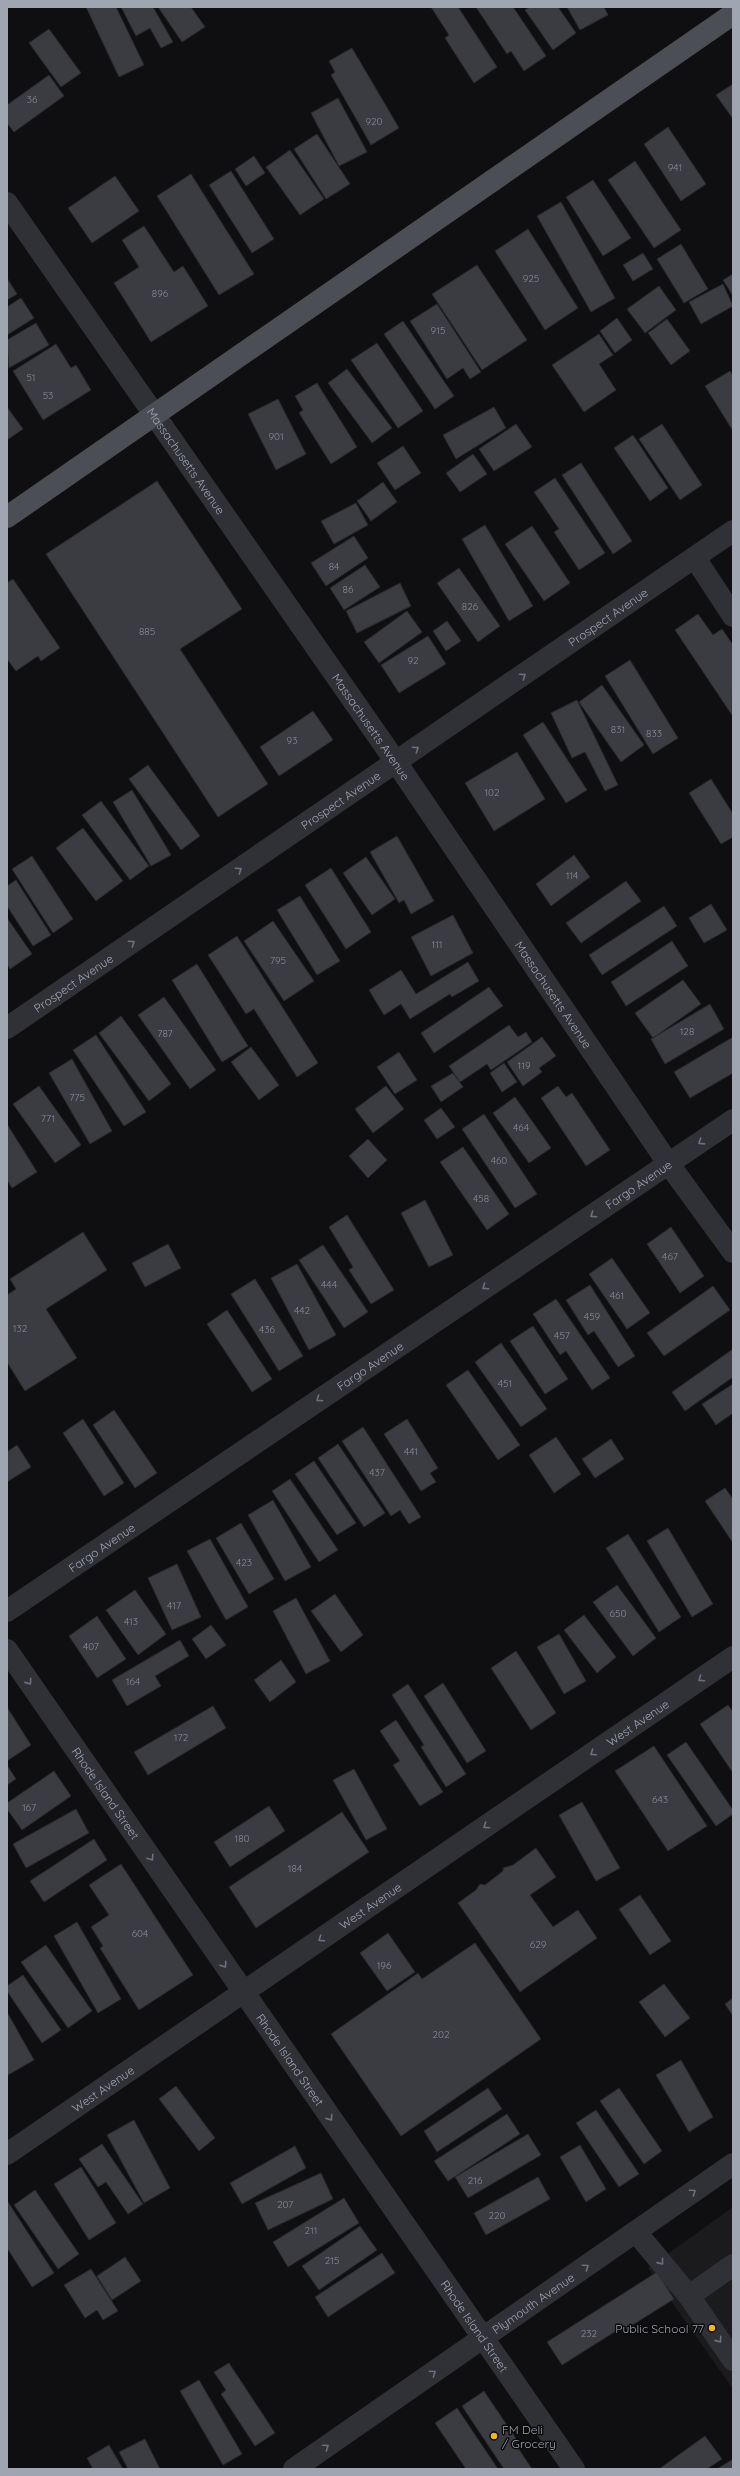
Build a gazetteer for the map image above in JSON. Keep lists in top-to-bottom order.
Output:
{
  "streets": {
    "street": [
      "Massachusetts Avenue",
      "Prospect Avenue",
      "Fargo Avenue",
      "West Avenue",
      "Rhode Island Street",
      "Plymouth Avenue"
    ]
  },
  "crossings": [
    ["Massachusetts Avenue", "Prospect Avenue"],
    ["Massachusetts Avenue", "Fargo Avenue"],
    ["West Avenue", "Rhode Island Street"],
    ["Rhode Island Street", "Plymouth Avenue"]
  ],
  "one_way": [
    "Prospect Avenue",
    "Fargo Avenue",
    "West Avenue",
    "Rhode Island Street",
    "Plymouth Avenue"
  ],
  "places": ["Public School 77", "FM Deli / Grocery"],
  "house_numbers": [
    "36",
    "920",
    "941",
    "925",
    "896",
    "915",
    "51",
    "53",
    "901",
    "84",
    "86",
    "826",
    "885",
    "92",
    "831",
    "833",
    "93",
    "102",
    "114",
    "111",
    "795",
    "128",
    "787",
    "119",
    "775",
    "771",
    "464",
    "460",
    "458",
    "467",
    "444",
    "461",
    "442",
    "459",
    "132",
    "436",
    "457",
    "451",
    "441",
    "437",
    "423",
    "417",
    "650",
    "413",
    "407",
    "164",
    "172",
    "643",
    "167",
    "180",
    "184",
    "604",
    "629",
    "196",
    "202",
    "216",
    "207",
    "220",
    "211",
    "215",
    "232"
  ]
}
